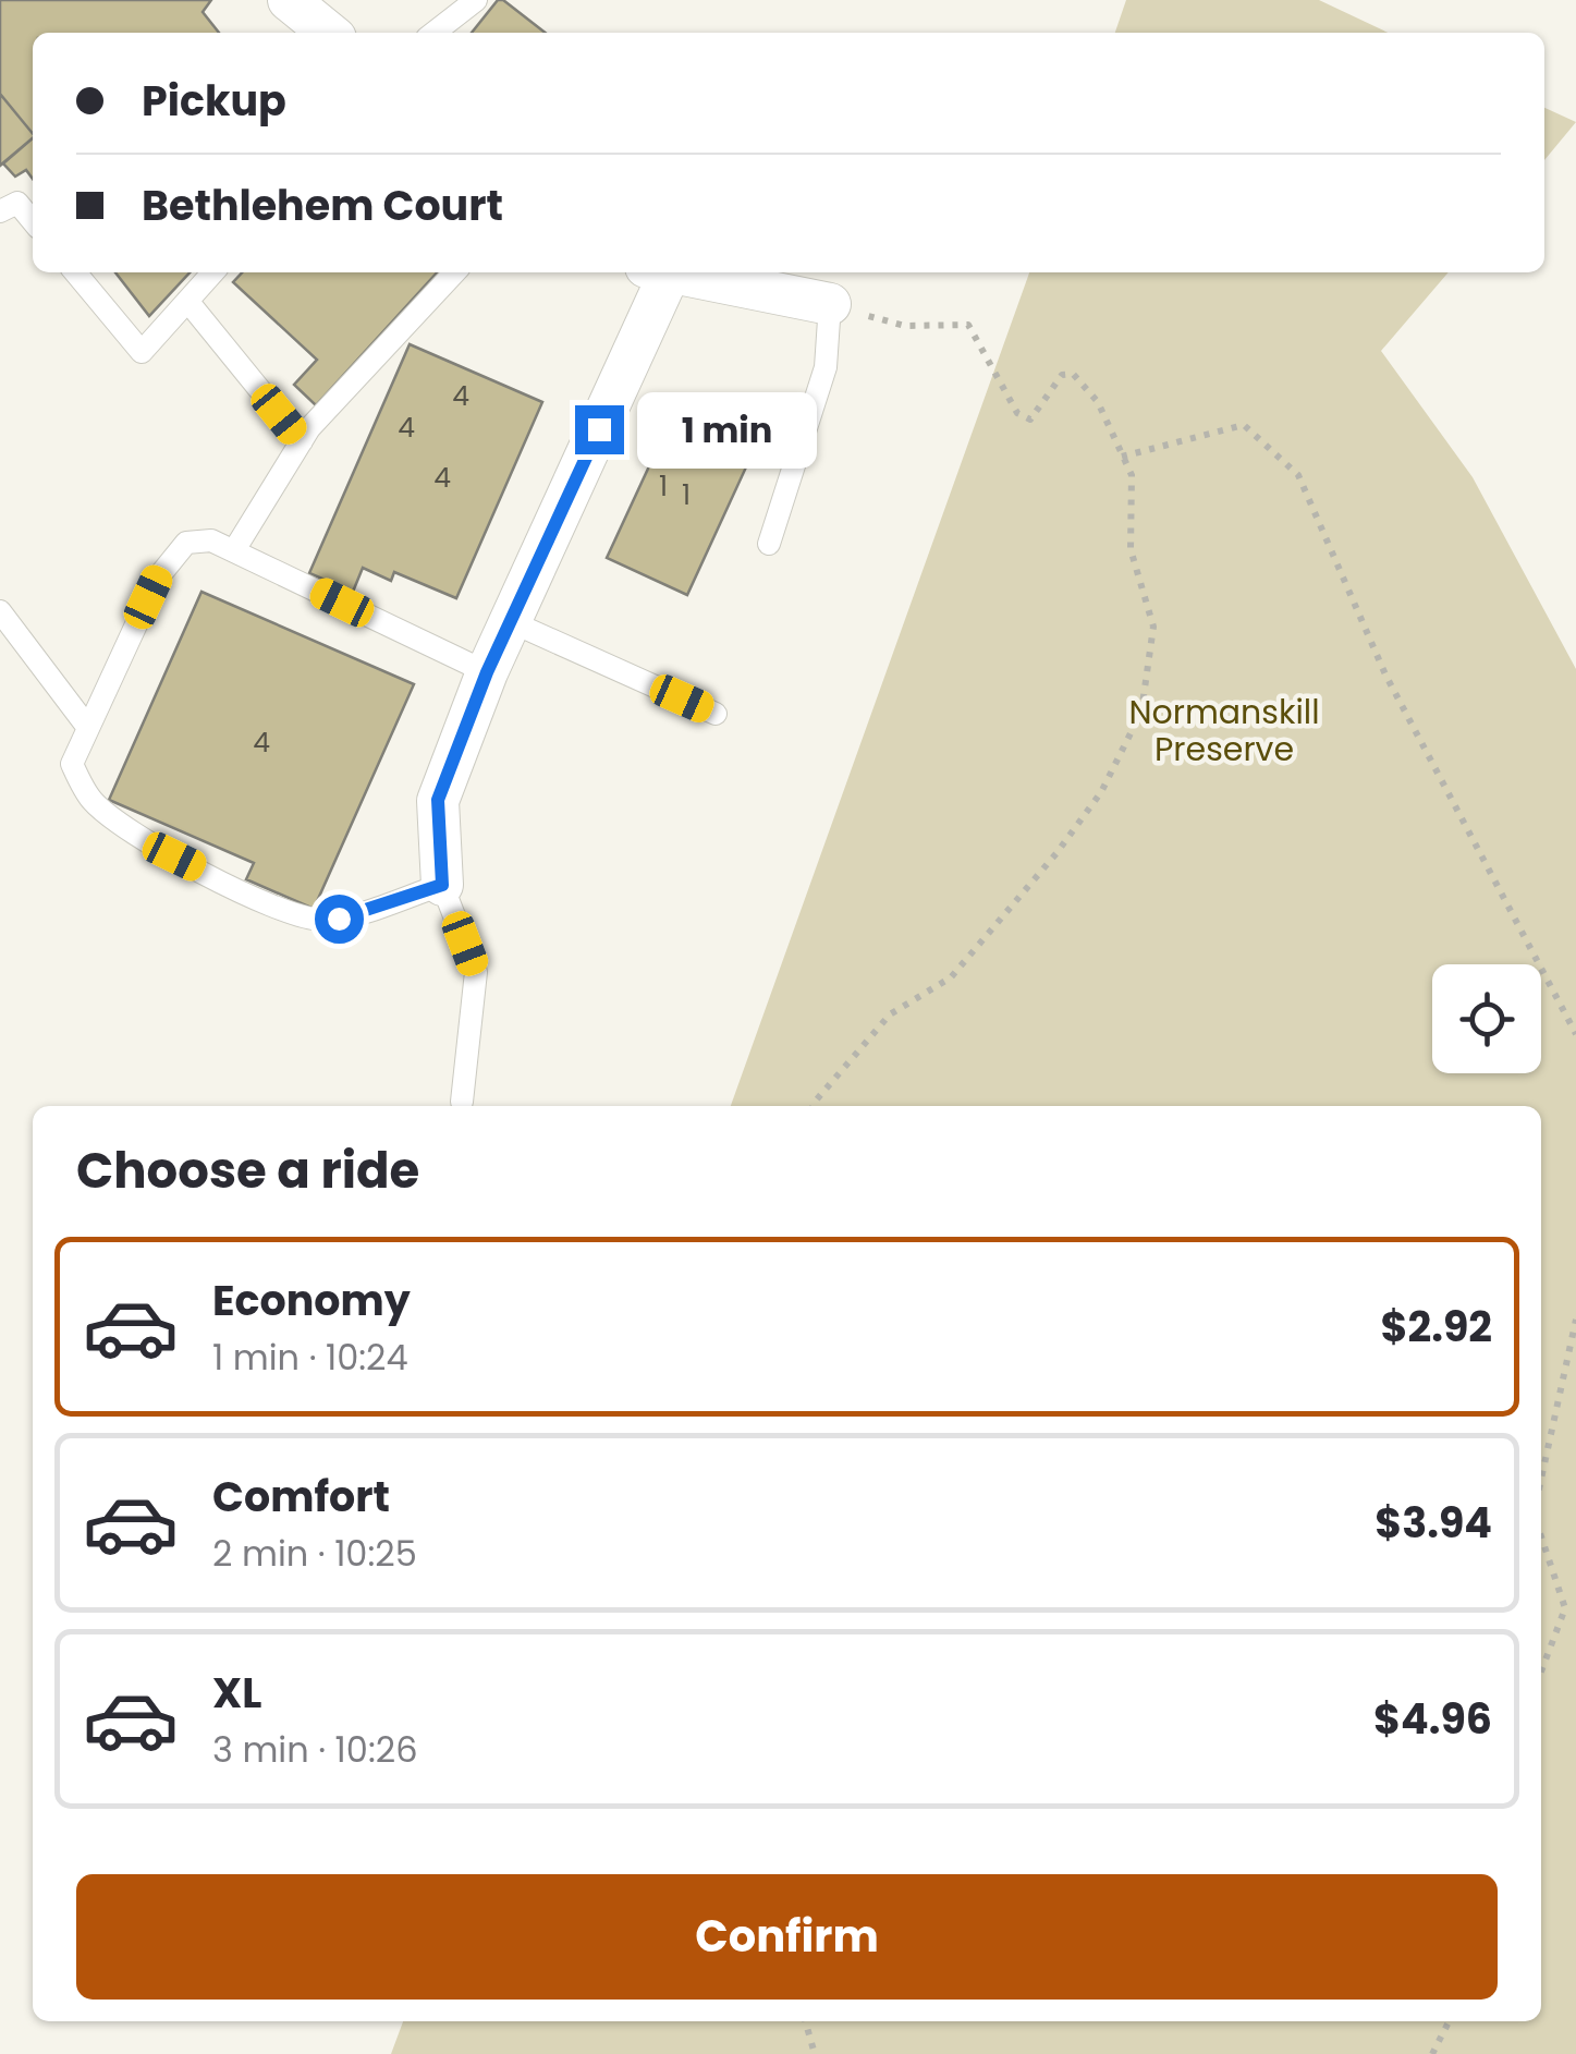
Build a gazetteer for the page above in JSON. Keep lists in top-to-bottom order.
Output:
{
  "parks": ["Normanskill Preserve"],
  "house_numbers": [
    "4",
    "4",
    "4",
    "1",
    "1",
    "4"
  ],
  "page": {
    "banner": ["Pickup", "Bethlehem Court"],
    "bubble": "1 min",
    "heading": "Choose a ride",
    "list": [
      {
        "name": "Economy",
        "note": "1 min · 10:24",
        "value": "$2.92"
      },
      {
        "name": "Comfort",
        "note": "2 min · 10:25",
        "value": "$3.94"
      },
      {
        "name": "XL",
        "note": "3 min · 10:26",
        "value": "$4.96"
      }
    ],
    "buttons": "Confirm"
  }
}
